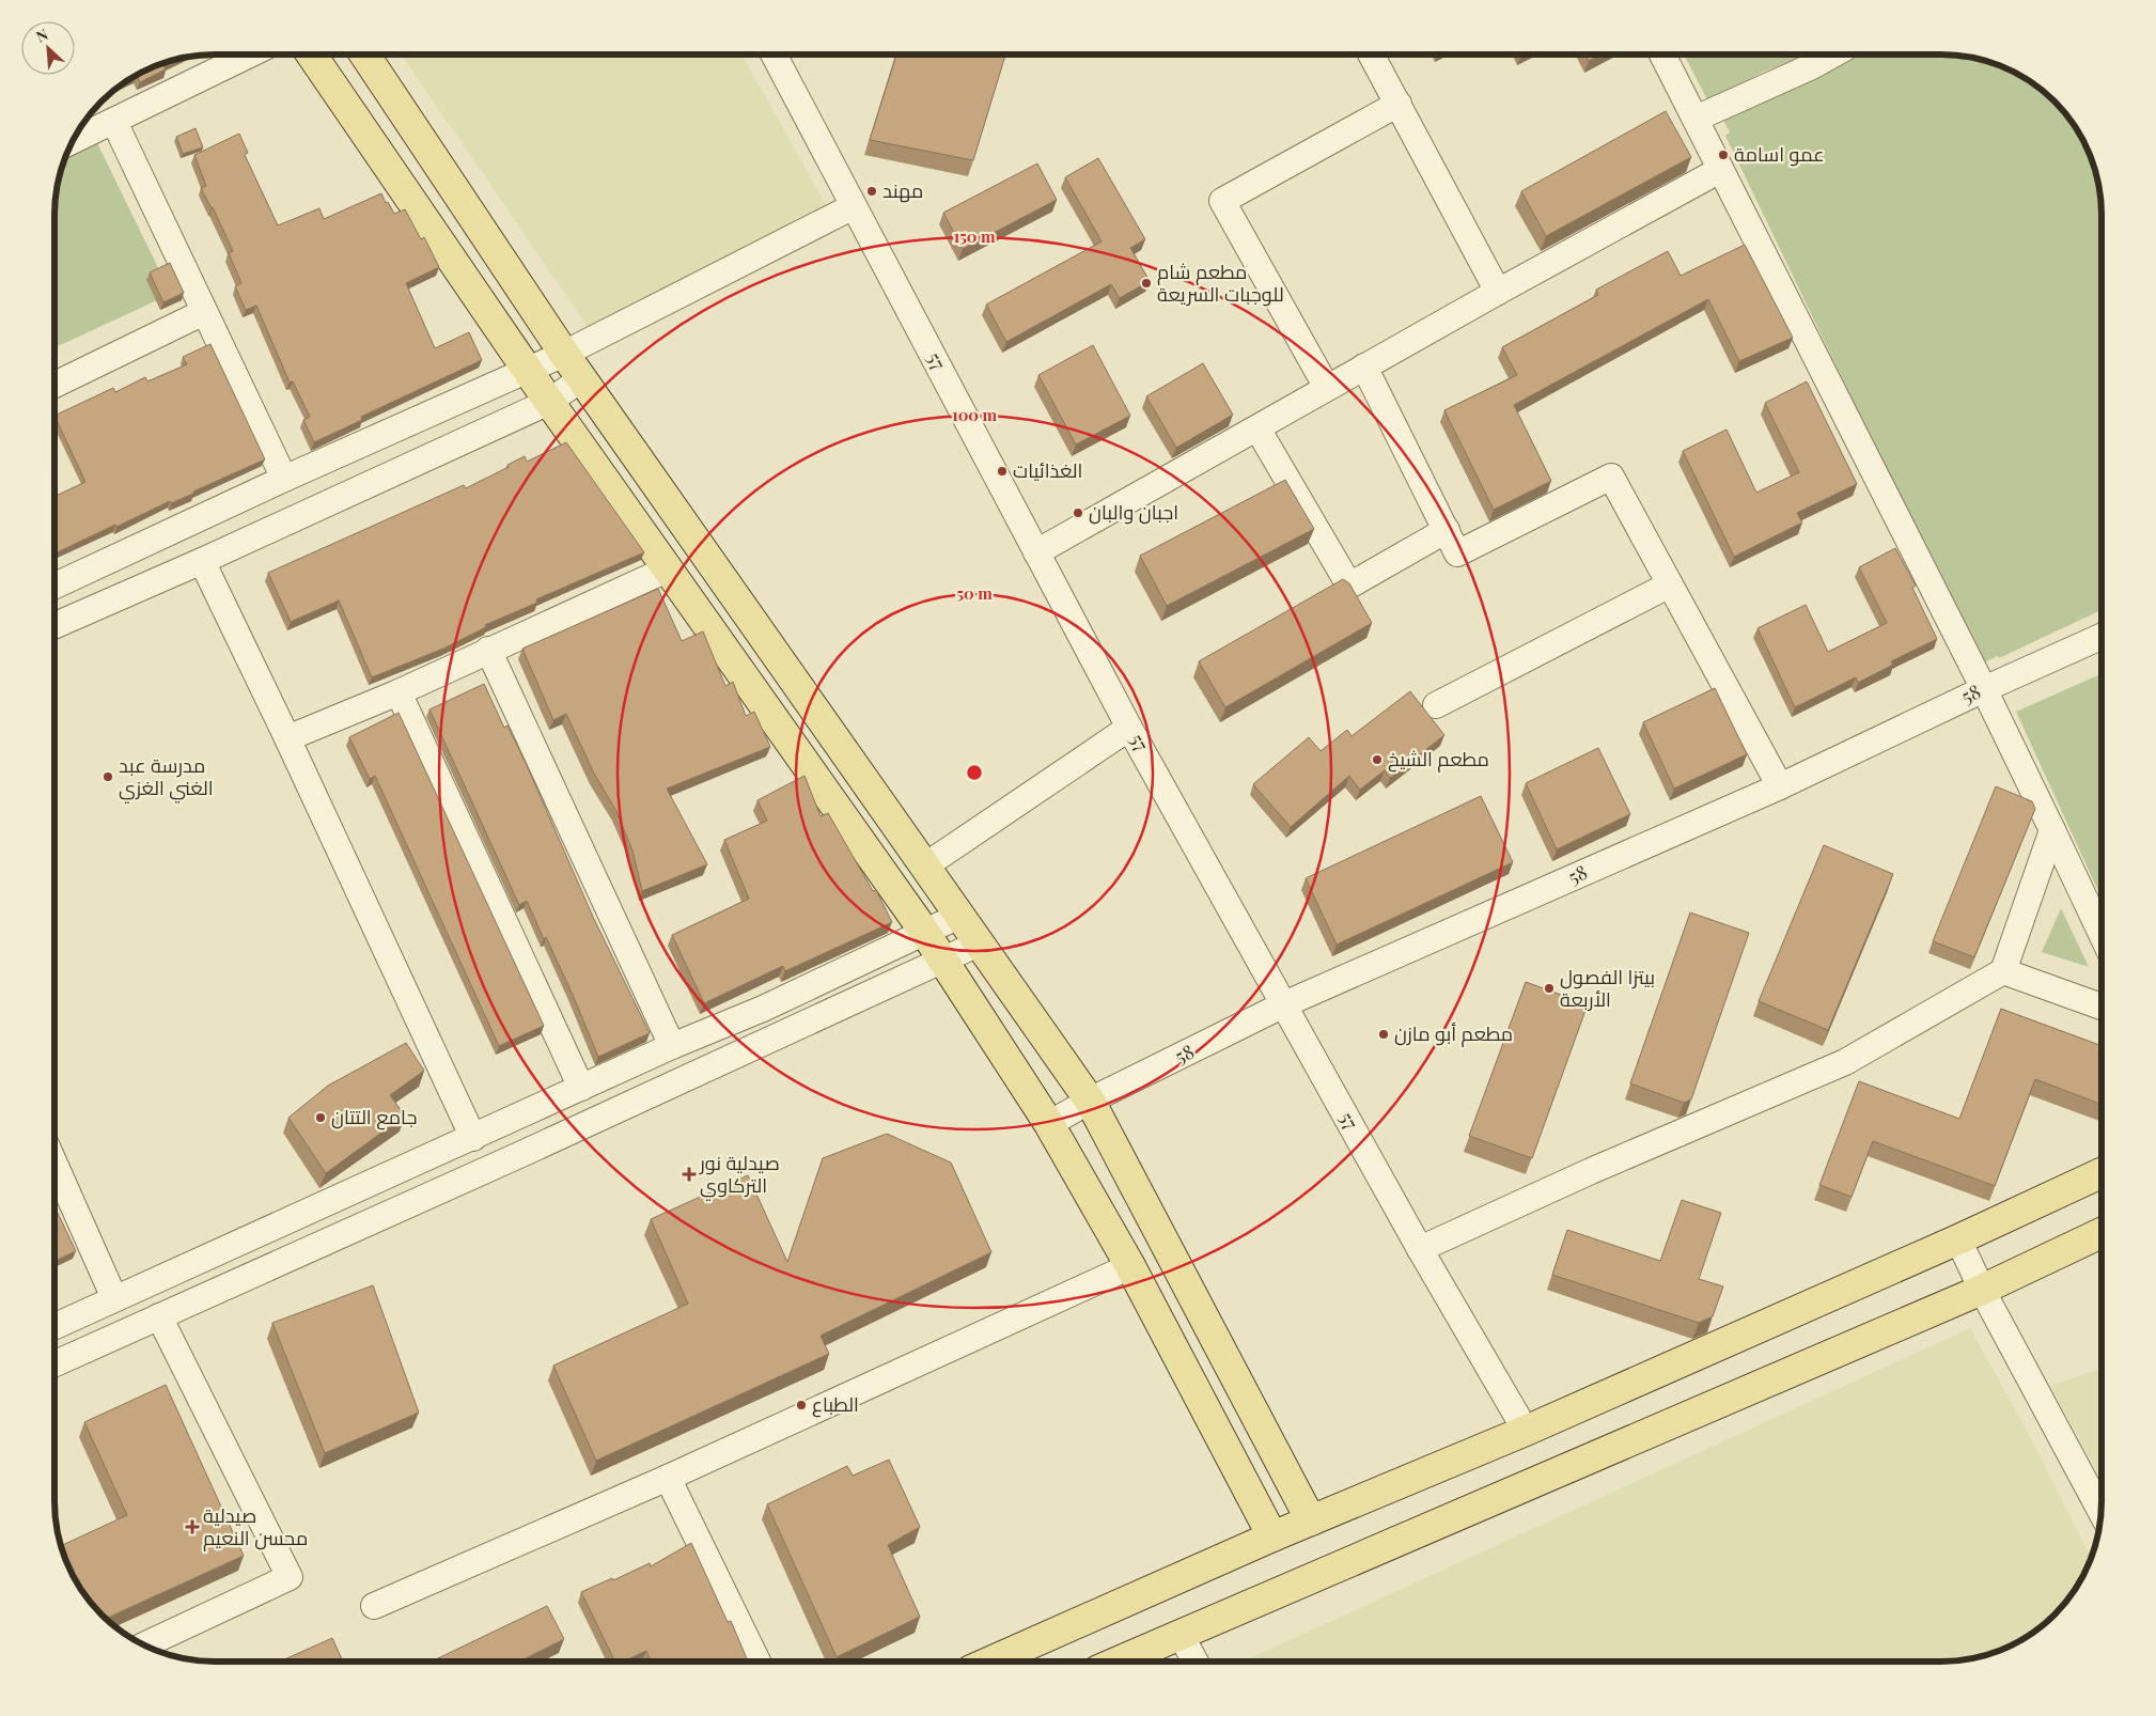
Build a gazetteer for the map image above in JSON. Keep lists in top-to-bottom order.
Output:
{
  "streets": {
    "street": ["57", "58"]
  },
  "crossings": [
    ["57", "58"]
  ],
  "places": {
    "other": [
      "عمو اسامة",
      "مهند",
      "مطعم شام للوجبات السريعة",
      "الغذائيات",
      "اجبان والبان",
      "مطعم الشيخ",
      "مدرسة عبد الغني الغزي",
      "بيتزا الفصول الأربعة",
      "مطعم أبو مازن",
      "جامع التتان",
      "الطباع"
    ],
    "health": ["صيدلية نور التركاوي", "صيدلية محسن النعيم"]
  },
  "north": "top left",
  "rings": ["150 m", "100 m", "50 m"]
}
